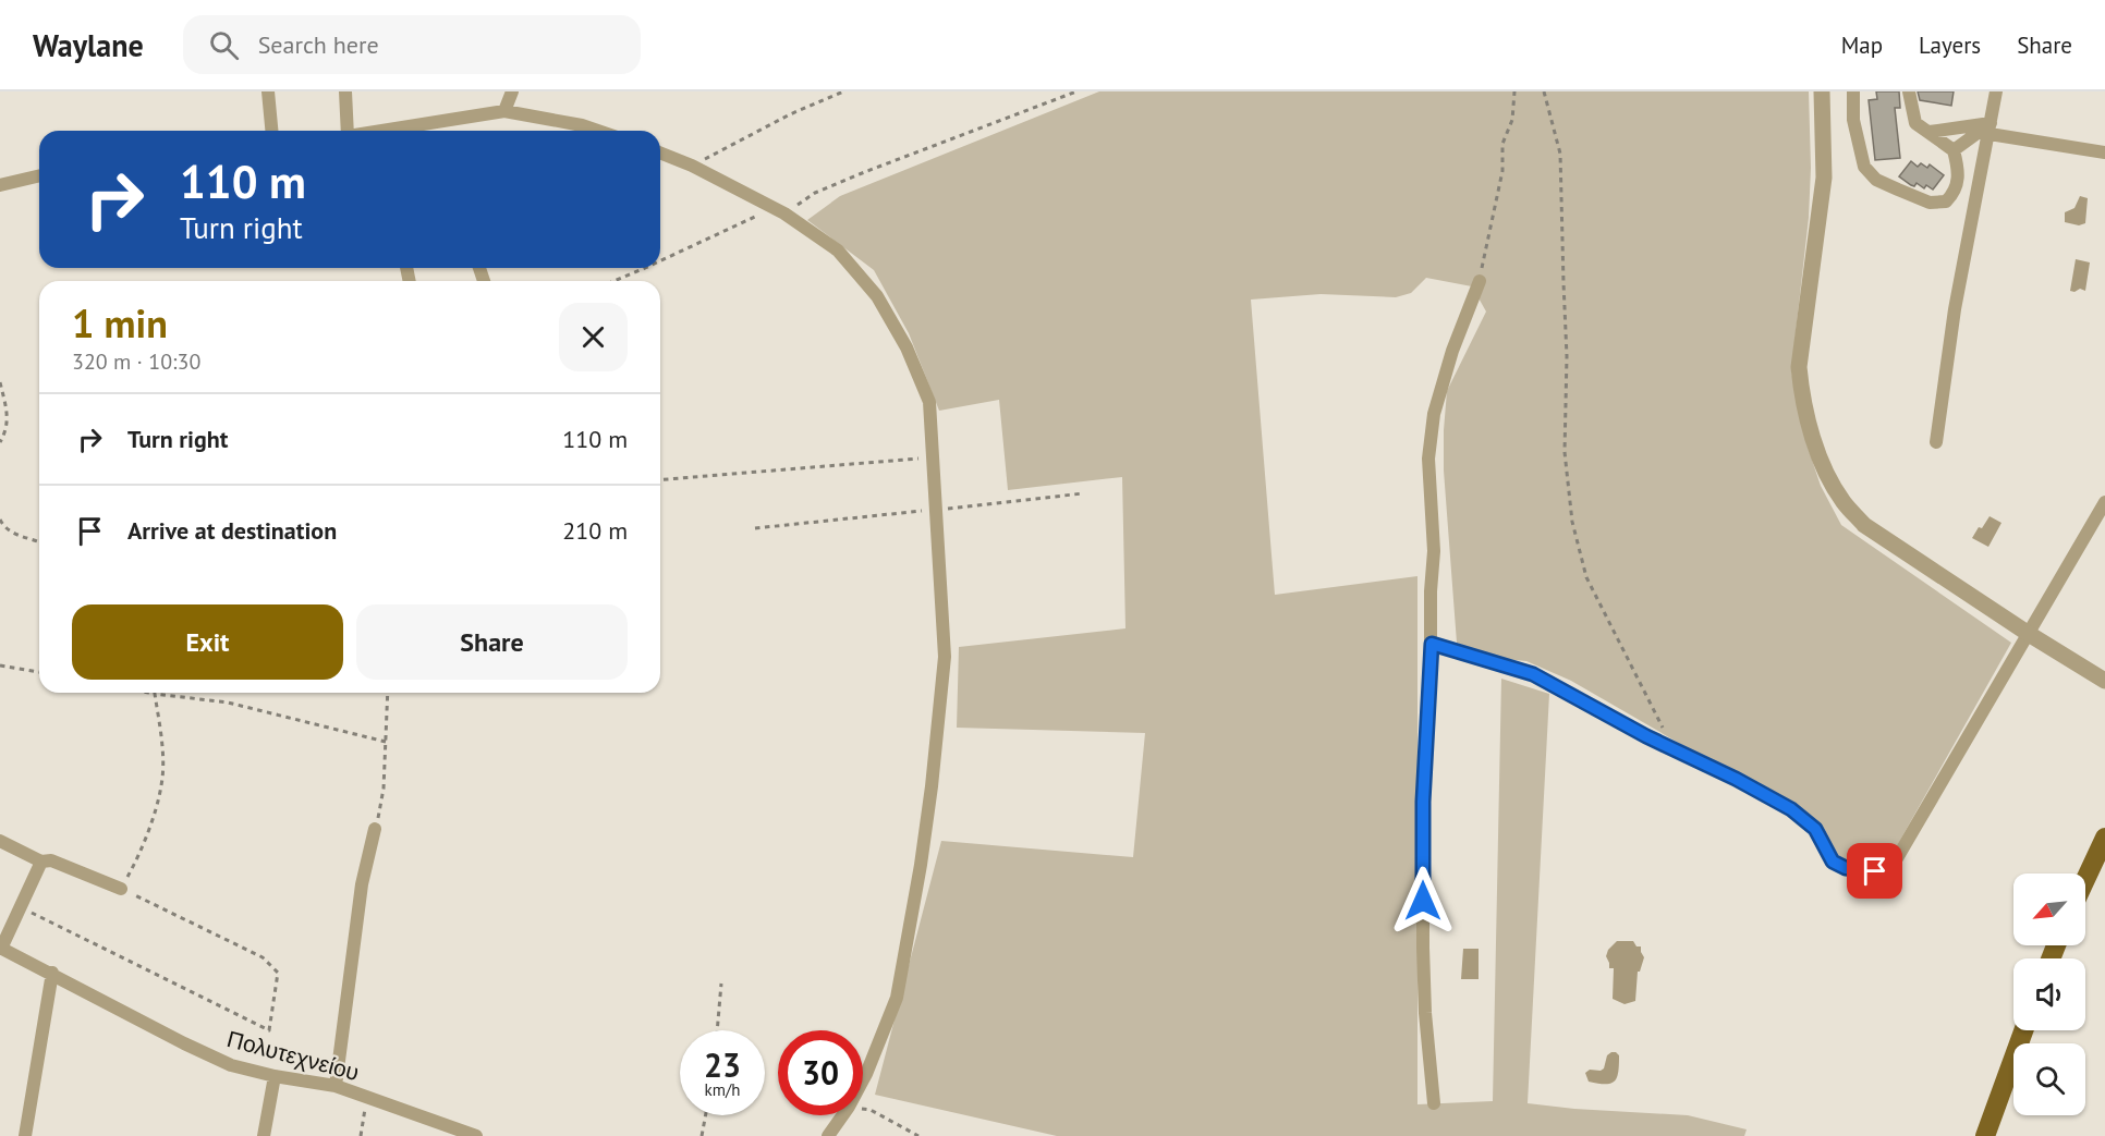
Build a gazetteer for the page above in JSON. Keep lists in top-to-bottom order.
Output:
{
  "streets": {
    "street": ["Πολυτεχνείου"]
  },
  "north": "bottom left",
  "page": {
    "header": "Waylane",
    "search": "Search here",
    "nav": ["Map", "Layers", "Share"],
    "turn": ["110 m", "Turn right"],
    "heading": ["1 min", "320 m · 10:30"],
    "list": [
      {
        "name": "Turn right",
        "value": "110 m"
      },
      {
        "name": "Arrive at destination",
        "value": "210 m"
      }
    ],
    "buttons": ["Exit", "Share"],
    "speed": "23 km/h",
    "limit": "30"
  }
}
